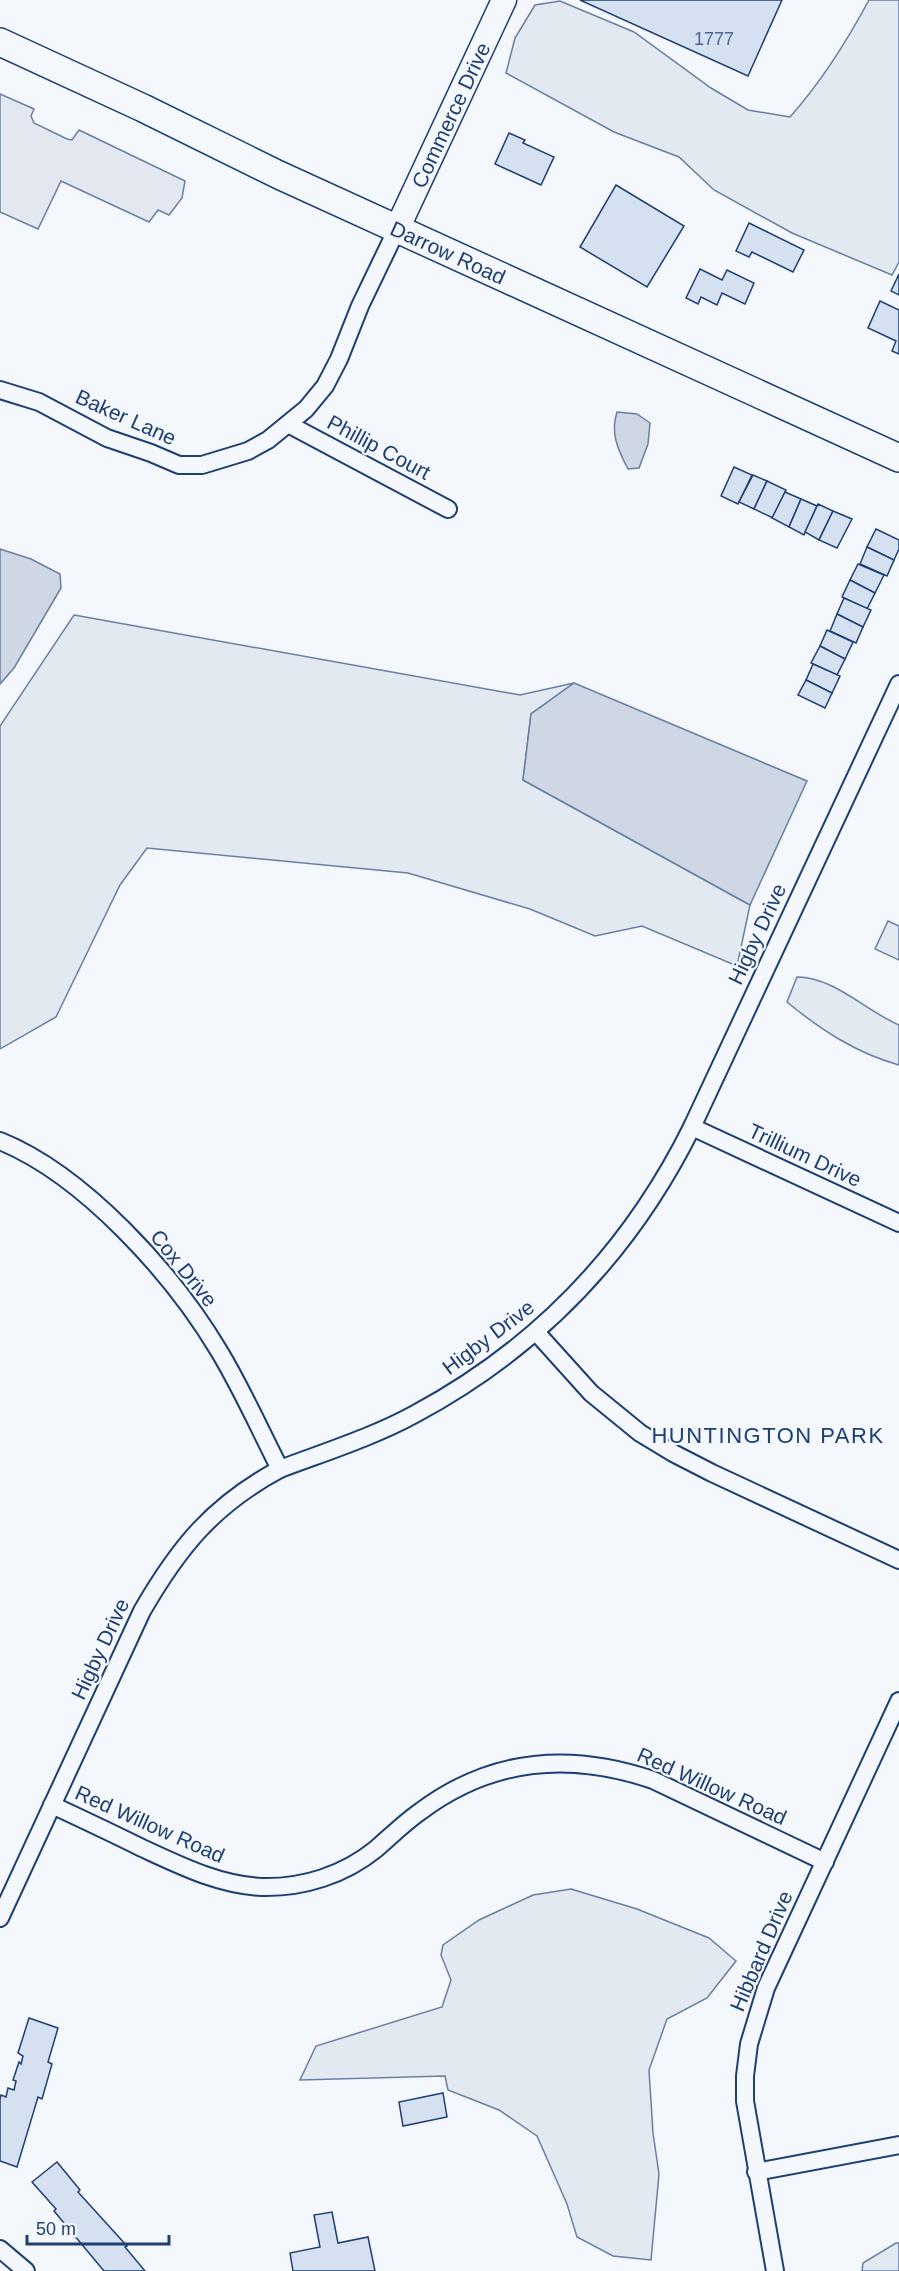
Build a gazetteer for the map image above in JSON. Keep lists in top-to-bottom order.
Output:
{
  "streets": {
    "main road": ["Darrow Road"],
    "street": [
      "Commerce Drive",
      "Baker Lane",
      "Phillip Court",
      "Higby Drive",
      "Trillium Drive",
      "Cox Drive",
      "Red Willow Road",
      "Hibbard Drive"
    ]
  },
  "crossings": [
    ["Commerce Drive", "Darrow Road"],
    ["Commerce Drive", "Baker Lane"],
    ["Darrow Road", "Baker Lane"],
    ["Baker Lane", "Phillip Court"],
    ["Higby Drive", "Trillium Drive"],
    ["Higby Drive", "Cox Drive"],
    ["Higby Drive", "Red Willow Road"],
    ["Red Willow Road", "Hibbard Drive"]
  ],
  "districts": ["HUNTINGTON PARK"],
  "house_numbers": ["1777"],
  "scale_bar": "50 m"
}
